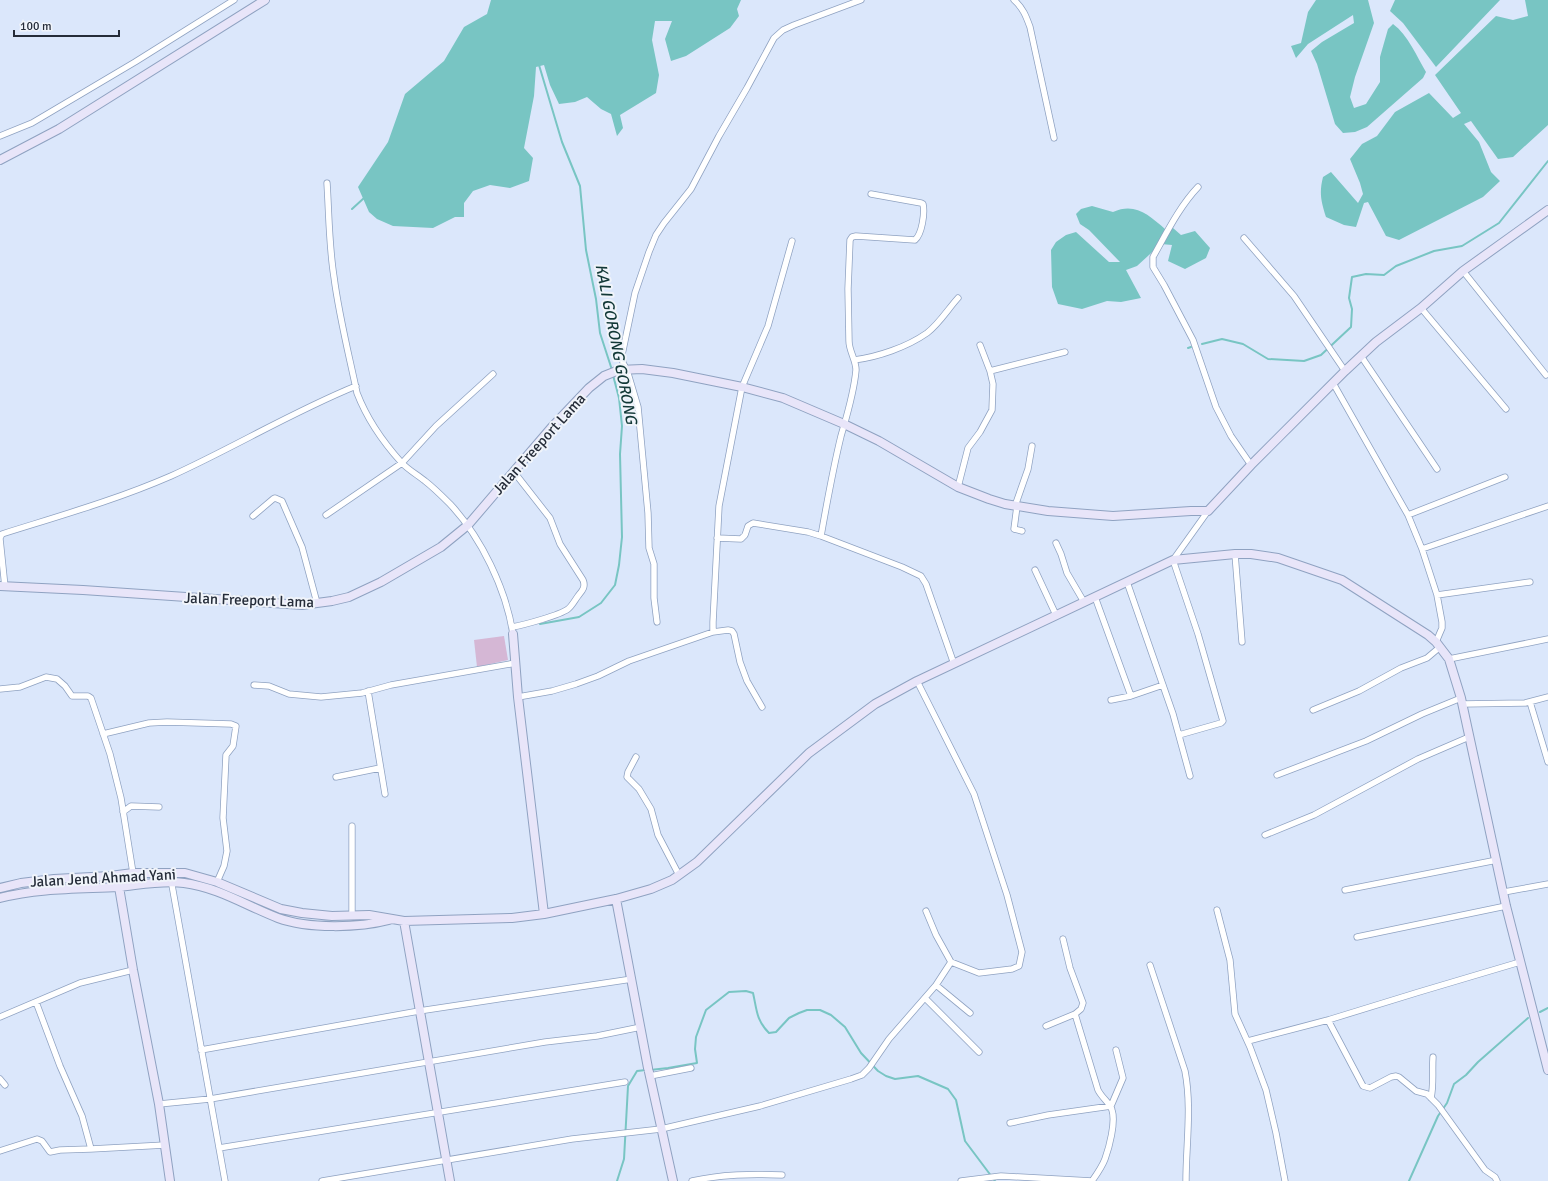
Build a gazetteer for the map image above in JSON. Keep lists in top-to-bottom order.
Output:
{
  "streets": {
    "street": ["Jalan Freeport Lama", "Jalan Jend Ahmad Yani"]
  },
  "water": ["KALI GORONG GORONG"],
  "scale_bar": "100 m"
}
